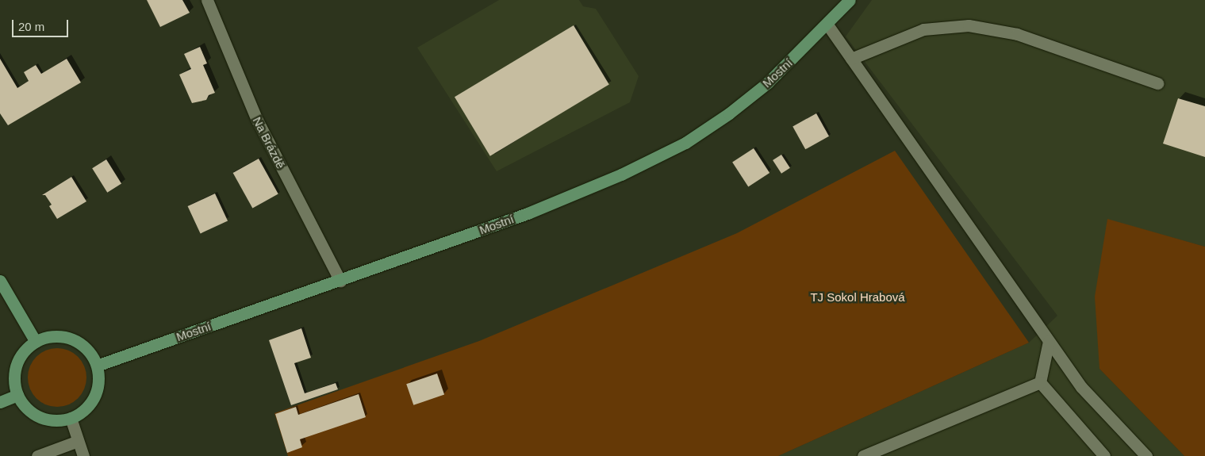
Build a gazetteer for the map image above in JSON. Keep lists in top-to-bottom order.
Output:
{
  "streets": {
    "main road": ["Mostní"],
    "street": ["Na Brázdě"]
  },
  "crossings": [
    ["Mostní", "Na Brázdě"]
  ],
  "parks": ["TJ Sokol Hrabová"],
  "scale_bar": "20 m"
}
